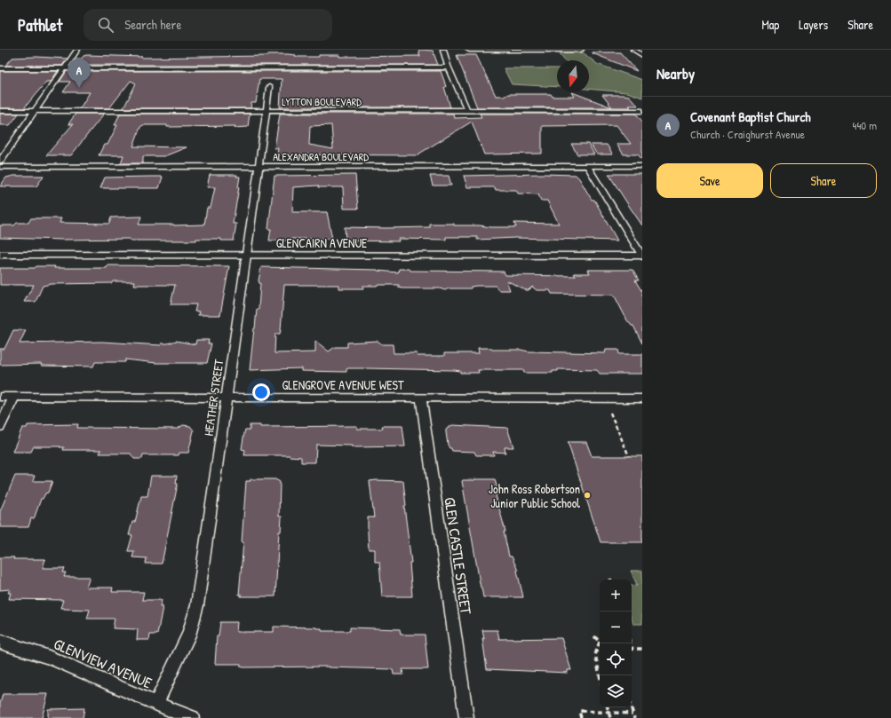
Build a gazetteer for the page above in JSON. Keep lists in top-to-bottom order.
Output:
{
  "streets": {
    "street": [
      "LYTTON BOULEVARD",
      "ALEXANDRA BOULEVARD",
      "GLENCAIRN AVENUE",
      "GLENGROVE AVENUE WEST",
      "HEATHER STREET",
      "GLEN CASTLE STREET",
      "GLENVIEW AVENUE"
    ]
  },
  "crossings": [
    ["LYTTON BOULEVARD", "HEATHER STREET"],
    ["ALEXANDRA BOULEVARD", "HEATHER STREET"],
    ["GLENCAIRN AVENUE", "HEATHER STREET"],
    ["GLENGROVE AVENUE WEST", "HEATHER STREET"],
    ["GLENGROVE AVENUE WEST", "GLEN CASTLE STREET"],
    ["HEATHER STREET", "GLENVIEW AVENUE"]
  ],
  "places": ["John Ross Robertson Junior Public School"],
  "north": "bottom",
  "page": {
    "header": "Pathlet",
    "search": "Search here",
    "nav": ["Map", "Layers", "Share"],
    "heading": "Nearby",
    "pins": "A",
    "list": [
      {
        "mark": "A",
        "name": "Covenant Baptist Church",
        "note": "Church · Craighurst Avenue",
        "value": "440 m"
      }
    ],
    "buttons": ["Save", "Share"],
    "map_buttons": ["+", "−"]
  }
}
